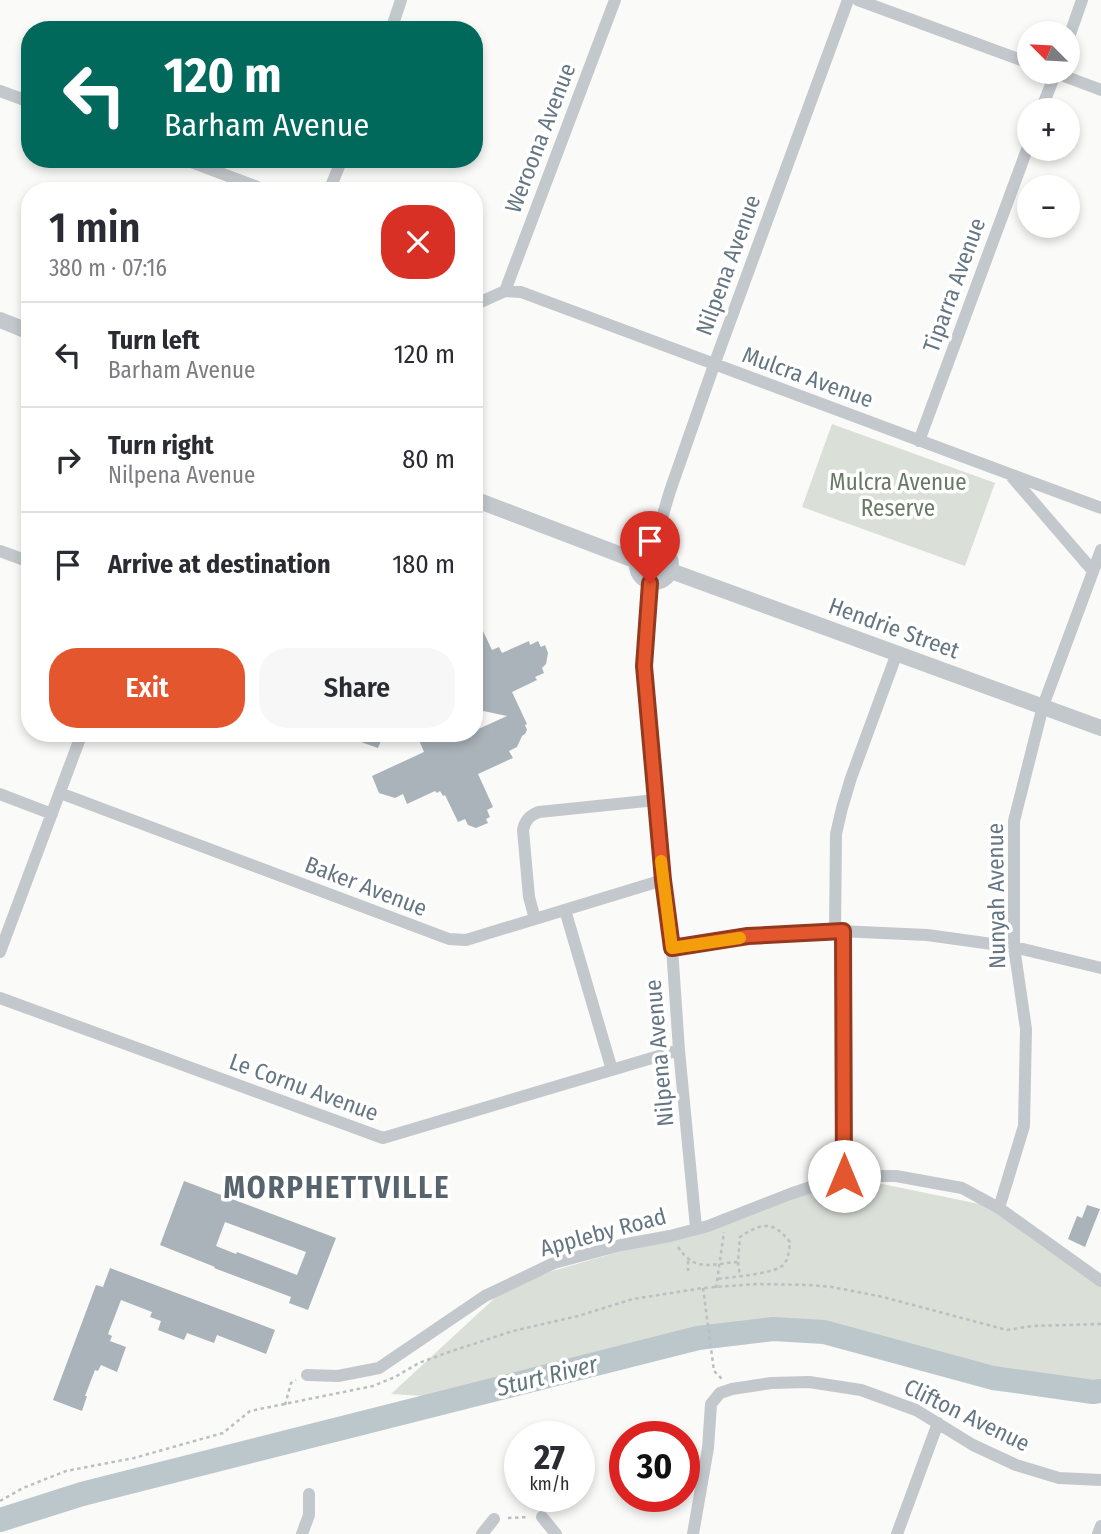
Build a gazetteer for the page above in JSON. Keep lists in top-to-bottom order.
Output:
{
  "streets": {
    "street": [
      "Weroona Avenue",
      "Nilpena Avenue",
      "Tiparra Avenue",
      "Mulcra Avenue",
      "Hendrie Street",
      "Baker Avenue",
      "Nunyah Avenue",
      "Le Cornu Avenue",
      "Appleby Road",
      "Clifton Avenue"
    ]
  },
  "crossings": [
    ["Weroona Avenue", "Mulcra Avenue"],
    ["Nilpena Avenue", "Mulcra Avenue"],
    ["Nilpena Avenue", "Hendrie Street"],
    ["Nilpena Avenue", "Baker Avenue"],
    ["Nilpena Avenue", "Le Cornu Avenue"],
    ["Nilpena Avenue", "Appleby Road"],
    ["Tiparra Avenue", "Mulcra Avenue"],
    ["Mulcra Avenue", "Nunyah Avenue"],
    ["Hendrie Street", "Nunyah Avenue"],
    ["Nunyah Avenue", "Appleby Road"]
  ],
  "districts": ["MORPHETTVILLE"],
  "water": ["Sturt River"],
  "parks": ["Mulcra Avenue Reserve"],
  "north": "top left",
  "page": {
    "map_buttons": ["+", "−"],
    "turn": ["120 m", "Barham Avenue"],
    "heading": ["1 min", "380 m · 07:16"],
    "list": [
      {
        "name": "Turn left",
        "note": "Barham Avenue",
        "value": "120 m"
      },
      {
        "name": "Turn right",
        "note": "Nilpena Avenue",
        "value": "80 m"
      },
      {
        "name": "Arrive at destination",
        "value": "180 m"
      }
    ],
    "buttons": ["Exit", "Share"],
    "speed": "27 km/h",
    "limit": "30"
  }
}
